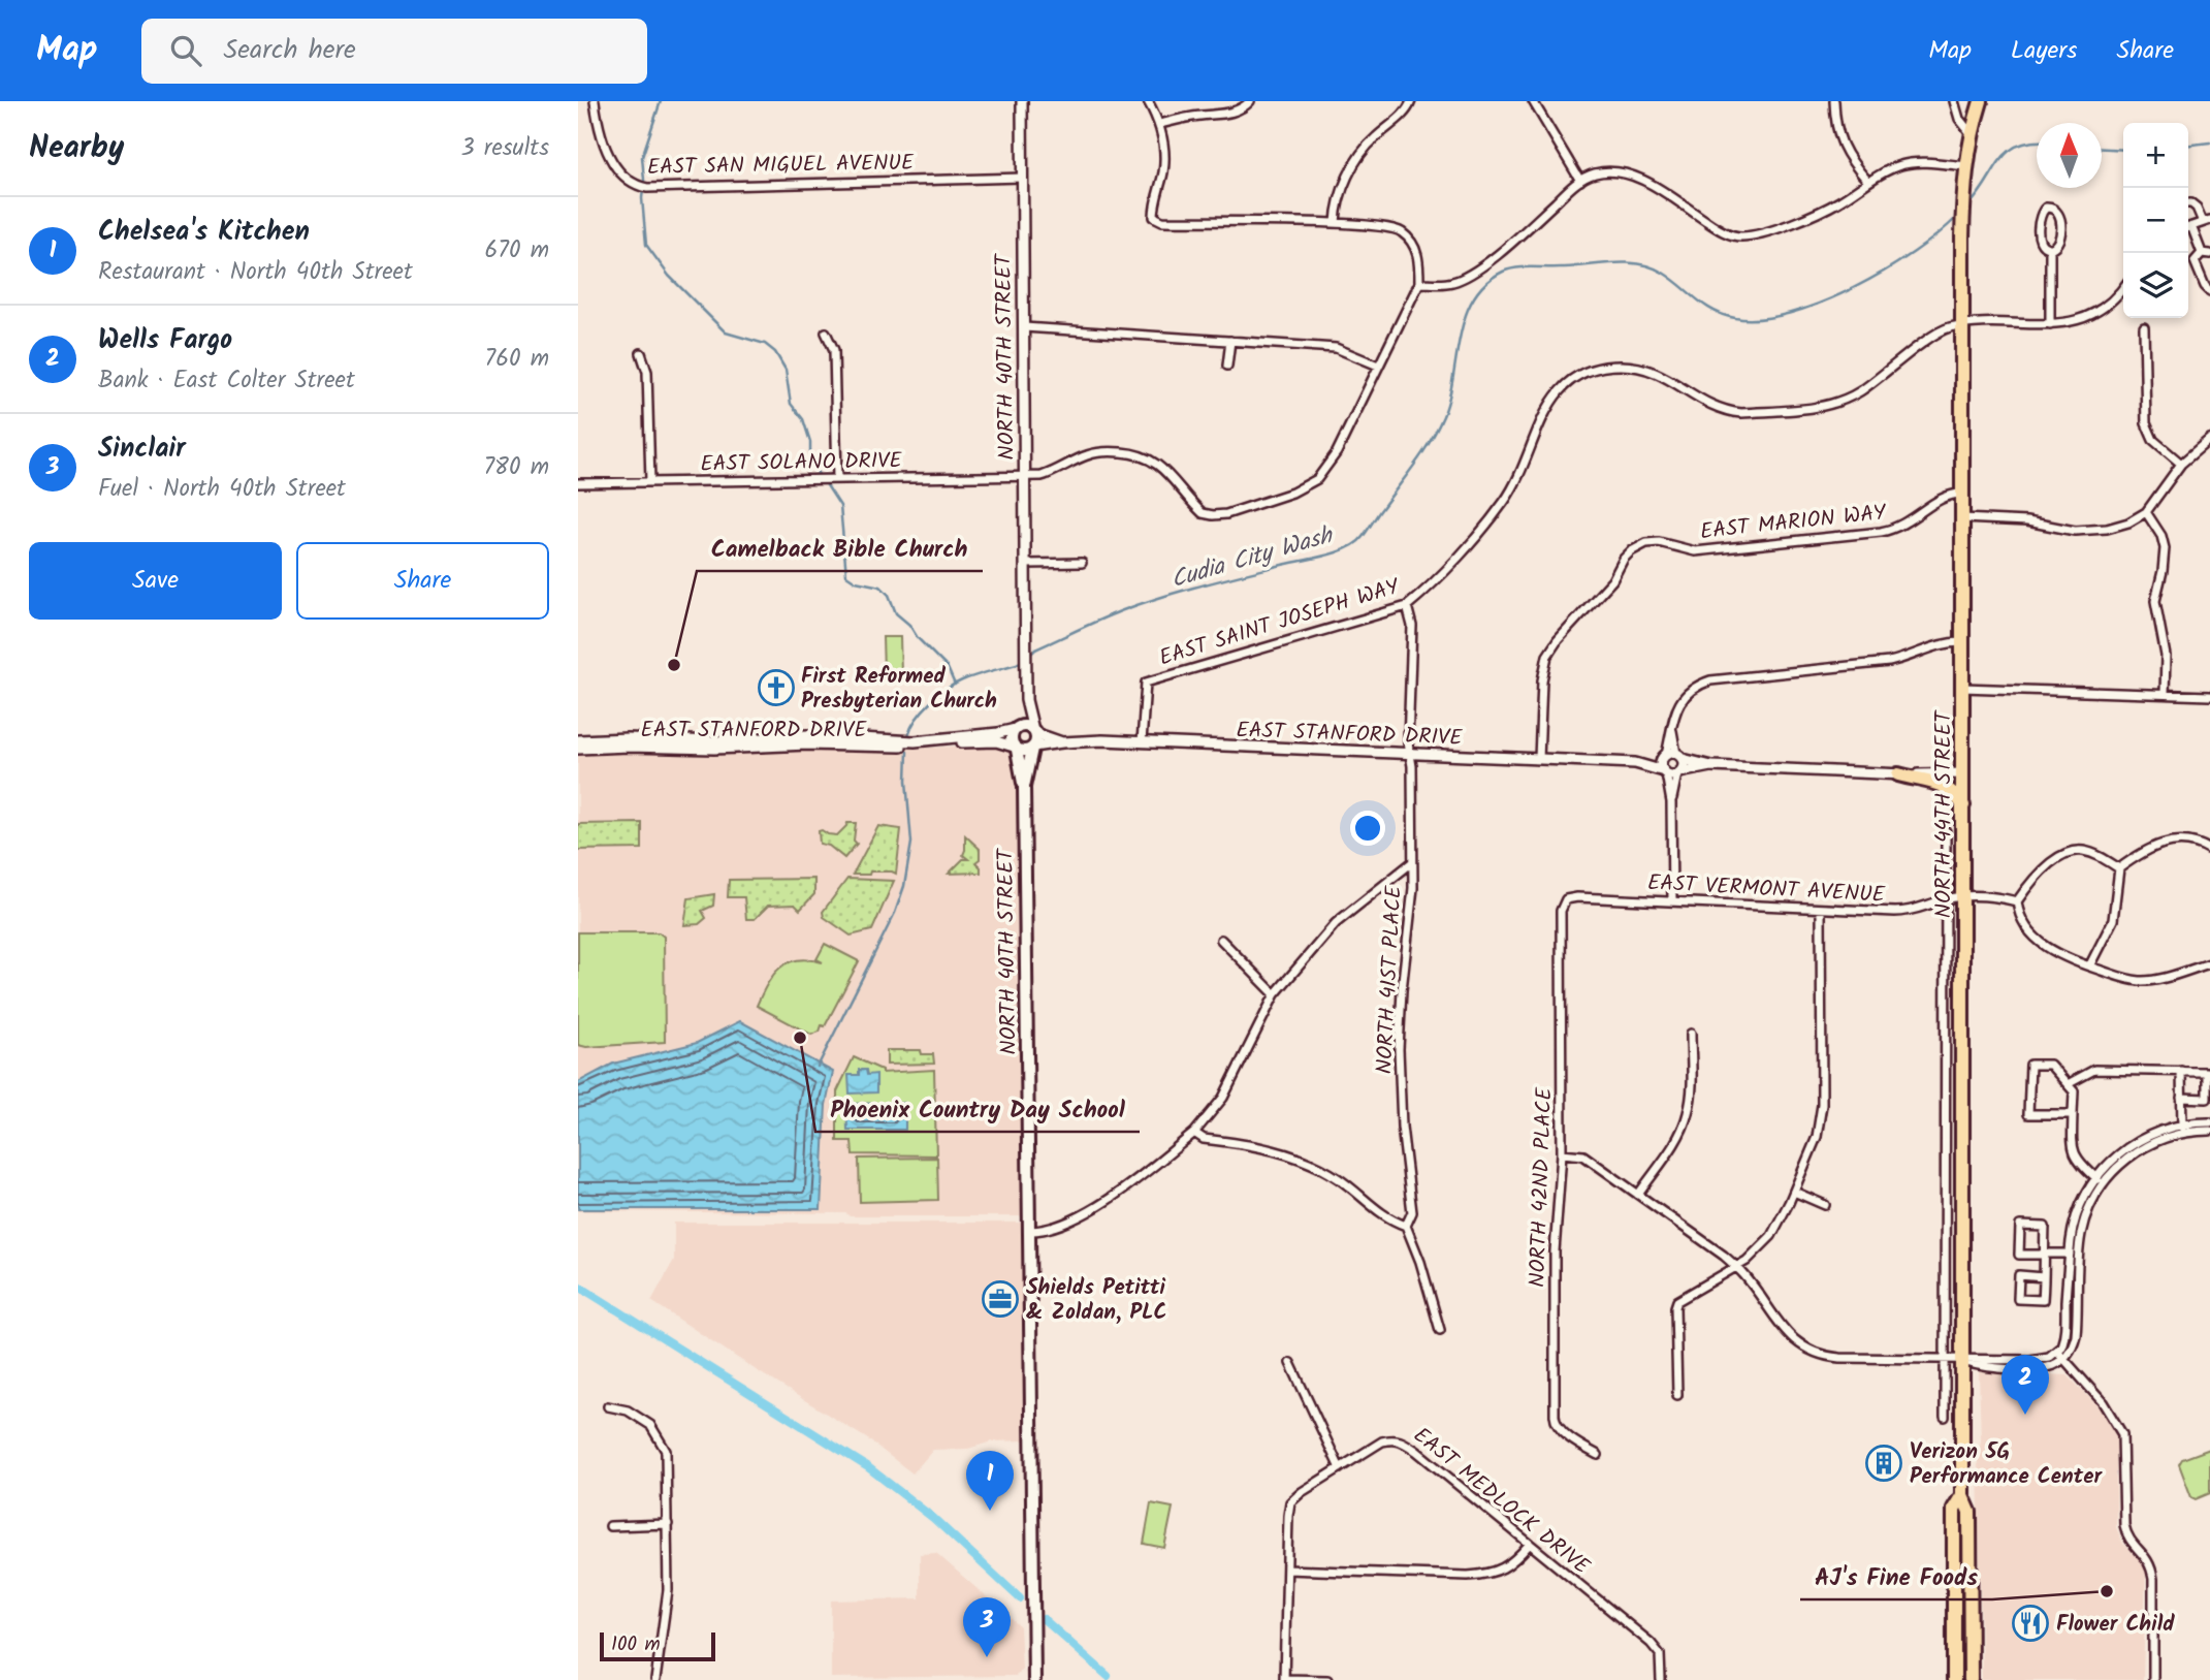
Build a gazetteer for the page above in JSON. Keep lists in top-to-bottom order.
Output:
{
  "streets": {
    "main road": ["NORTH 40TH STREET", "NORTH 44TH STREET"],
    "street": [
      "EAST SAN MIGUEL AVENUE",
      "EAST SOLANO DRIVE",
      "EAST MARION WAY",
      "EAST SAINT JOSEPH WAY",
      "EAST STANFORD DRIVE",
      "EAST VERMONT AVENUE",
      "NORTH 41ST PLACE",
      "NORTH 42ND PLACE",
      "EAST MEDLOCK DRIVE"
    ]
  },
  "crossings": [
    ["EAST SAN MIGUEL AVENUE", "NORTH 40TH STREET"],
    ["NORTH 40TH STREET", "EAST SOLANO DRIVE"],
    ["NORTH 40TH STREET", "EAST STANFORD DRIVE"],
    ["EAST MARION WAY", "EAST STANFORD DRIVE"],
    ["EAST MARION WAY", "NORTH 44TH STREET"],
    ["EAST SAINT JOSEPH WAY", "EAST STANFORD DRIVE"],
    ["EAST SAINT JOSEPH WAY", "NORTH 44TH STREET"],
    ["EAST SAINT JOSEPH WAY", "NORTH 41ST PLACE"],
    ["EAST STANFORD DRIVE", "NORTH 44TH STREET"],
    ["EAST STANFORD DRIVE", "NORTH 41ST PLACE"],
    ["NORTH 44TH STREET", "EAST VERMONT AVENUE"],
    ["EAST VERMONT AVENUE", "NORTH 42ND PLACE"]
  ],
  "water": ["Cudia City Wash"],
  "places": {
    "other": ["Camelback Bible Church", "Phoenix Country Day School", "AJ's Fine Foods"],
    "church": ["First Reformed Presbyterian Church"],
    "office": ["Shields Petitti & Zoldan, PLC"],
    "building": ["Verizon 5G Performance Center"],
    "restaurant": ["Flower Child"]
  },
  "scale_bar": "100 m",
  "north": "top",
  "page": {
    "header": "Map",
    "search": "Search here",
    "nav": ["Map", "Layers", "Share"],
    "heading": ["Nearby", "3 results"],
    "map_buttons": ["+", "−"],
    "list": [
      {
        "mark": "1",
        "name": "Chelsea's Kitchen",
        "note": "Restaurant · North 40th Street",
        "value": "670 m"
      },
      {
        "mark": "2",
        "name": "Wells Fargo",
        "note": "Bank · East Colter Street",
        "value": "760 m"
      },
      {
        "mark": "3",
        "name": "Sinclair",
        "note": "Fuel · North 40th Street",
        "value": "780 m"
      }
    ],
    "buttons": ["Save", "Share"],
    "pins": ["2", "1", "3"],
    "scale": "100 m"
  }
}
